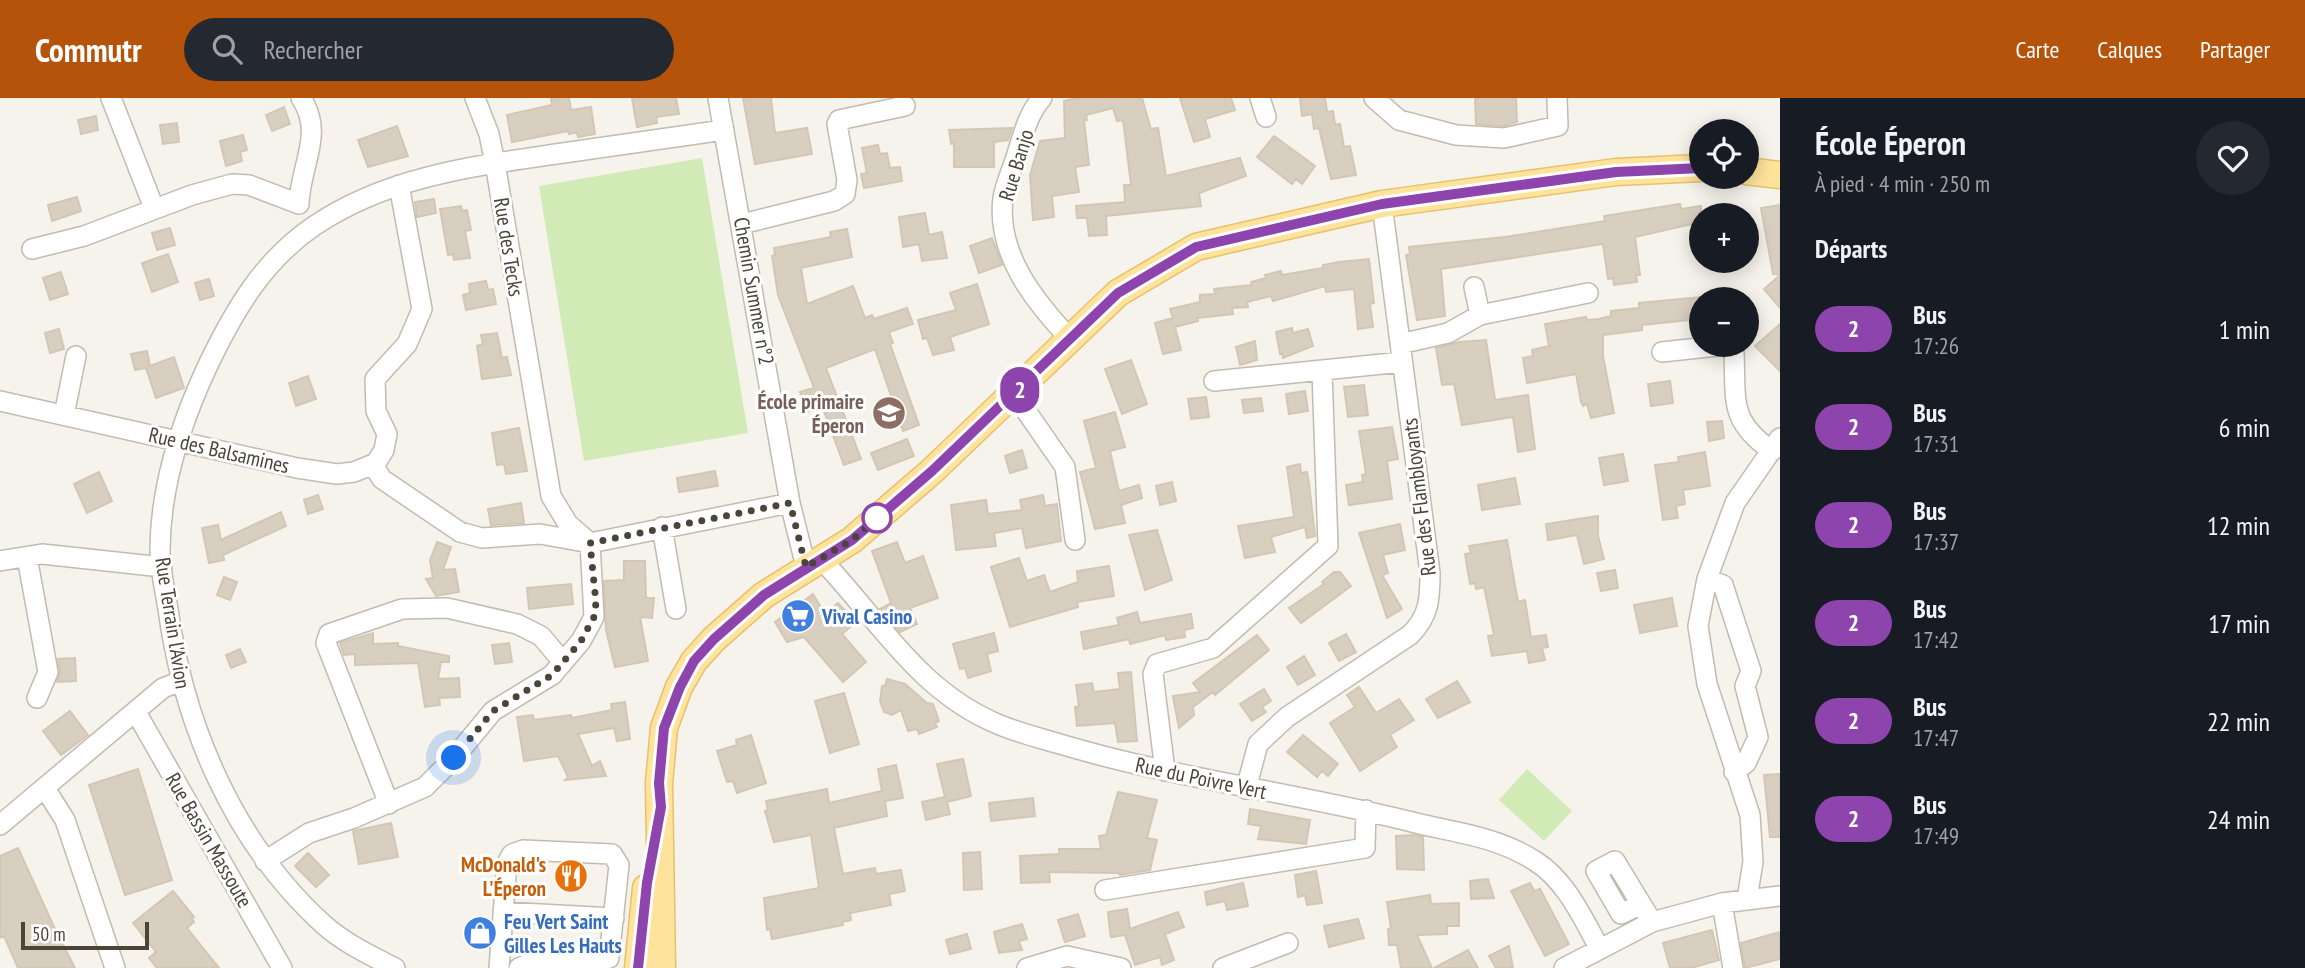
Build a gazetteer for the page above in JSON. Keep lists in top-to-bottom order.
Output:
{
  "streets": {
    "street": [
      "Rue Banjo",
      "Rue des Tecks",
      "Chemin Summer n°2",
      "Rue des Balsamines",
      "Rue des Flambloyants",
      "Rue Terrain l'Avion",
      "Rue du Poivre Vert",
      "Rue Bassin Massoute"
    ]
  },
  "crossings": [
    ["Rue des Tecks", "Rue Terrain l'Avion"],
    ["Chemin Summer n°2", "Rue du Poivre Vert"],
    ["Rue des Balsamines", "Rue Terrain l'Avion"],
    ["Rue des Flambloyants", "Rue du Poivre Vert"]
  ],
  "places": {
    "school or university": ["École primaire Éperon"],
    "supermarket": ["Vival Casino"],
    "restaurant": ["McDonald's L'Éperon"],
    "shop": ["Feu Vert Saint Gilles Les Hauts"]
  },
  "lines": ["bus line 2"],
  "scale_bar": "50 m",
  "page": {
    "header": "Commutr",
    "search": "Rechercher",
    "nav": ["Carte", "Calques", "Partager"],
    "on_map": "2",
    "heading": [
      ["École Éperon", "À pied · 4 min · 250 m"],
      "Départs"
    ],
    "map_buttons": ["+", "−"],
    "list": [
      {
        "mark": "2",
        "name": "Bus",
        "note": "17:26",
        "value": "1 min"
      },
      {
        "mark": "2",
        "name": "Bus",
        "note": "17:31",
        "value": "6 min"
      },
      {
        "mark": "2",
        "name": "Bus",
        "note": "17:37",
        "value": "12 min"
      },
      {
        "mark": "2",
        "name": "Bus",
        "note": "17:42",
        "value": "17 min"
      },
      {
        "mark": "2",
        "name": "Bus",
        "note": "17:47",
        "value": "22 min"
      },
      {
        "mark": "2",
        "name": "Bus",
        "note": "17:49",
        "value": "24 min"
      }
    ],
    "scale": "50 m"
  }
}
